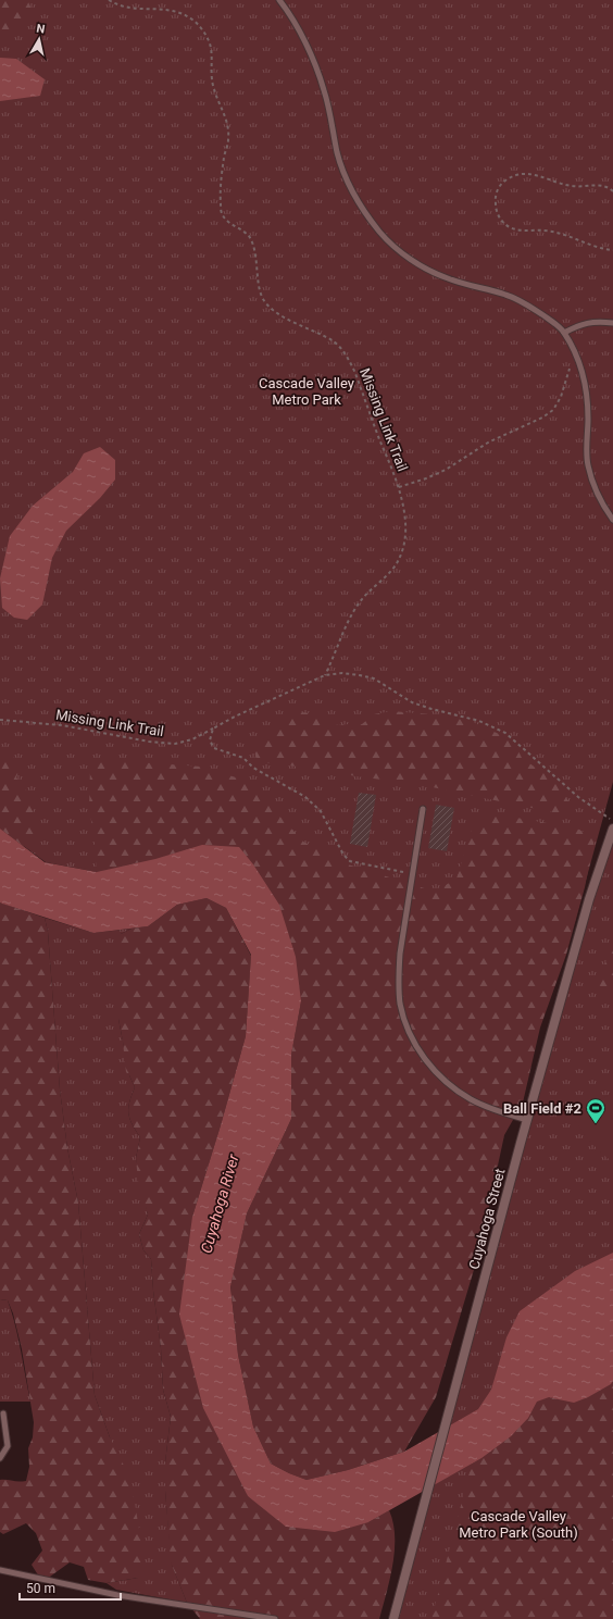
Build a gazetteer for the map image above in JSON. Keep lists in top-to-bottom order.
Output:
{
  "streets": {
    "street": ["Cuyahoga Street"],
    "path": ["Missing Link Trail"]
  },
  "water": ["Cuyahoga River"],
  "parks": ["Cascade Valley Metro Park", "Cascade Valley Metro Park (South)"],
  "places": {
    "sports": ["Ball Field #2"]
  },
  "scale_bar": "50 m",
  "north": "top"
}
